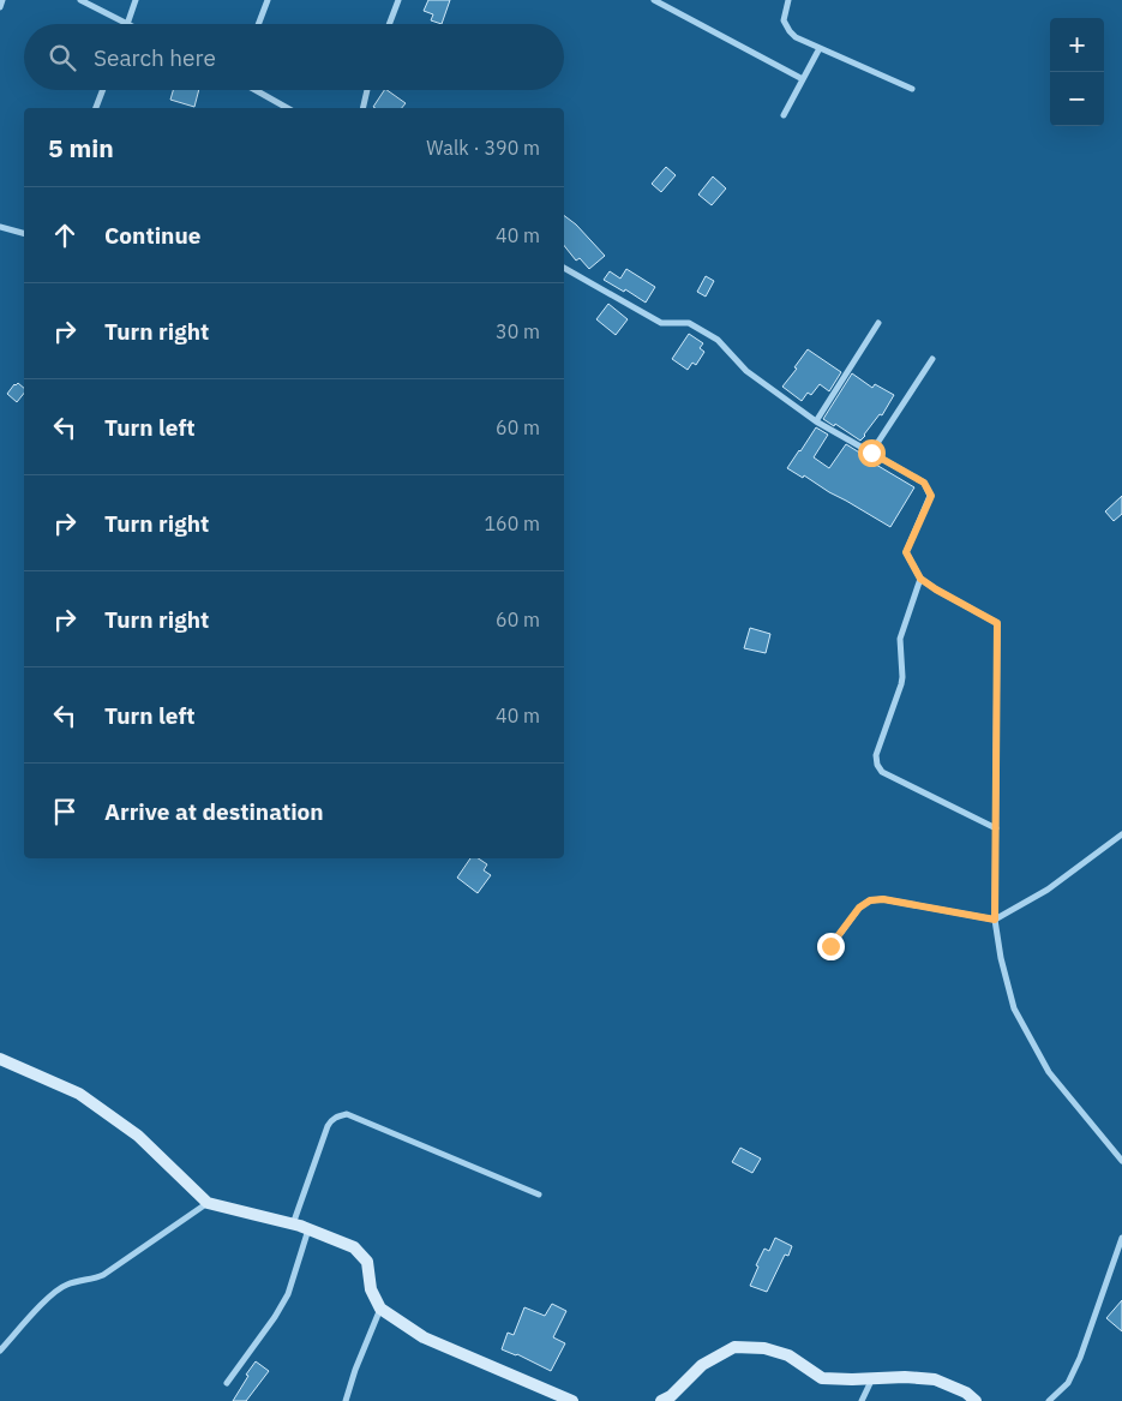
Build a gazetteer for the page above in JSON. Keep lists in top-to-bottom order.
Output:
{
  "page": {
    "map_buttons": ["+", "−"],
    "search": "Search here",
    "heading": ["5 min", "Walk · 390 m"],
    "list": [
      ["Continue", "40 m"],
      ["Turn right", "30 m"],
      ["Turn left", "60 m"],
      ["Turn right", "160 m"],
      ["Turn right", "60 m"],
      ["Turn left", "40 m"],
      "Arrive at destination"
    ]
  }
}
